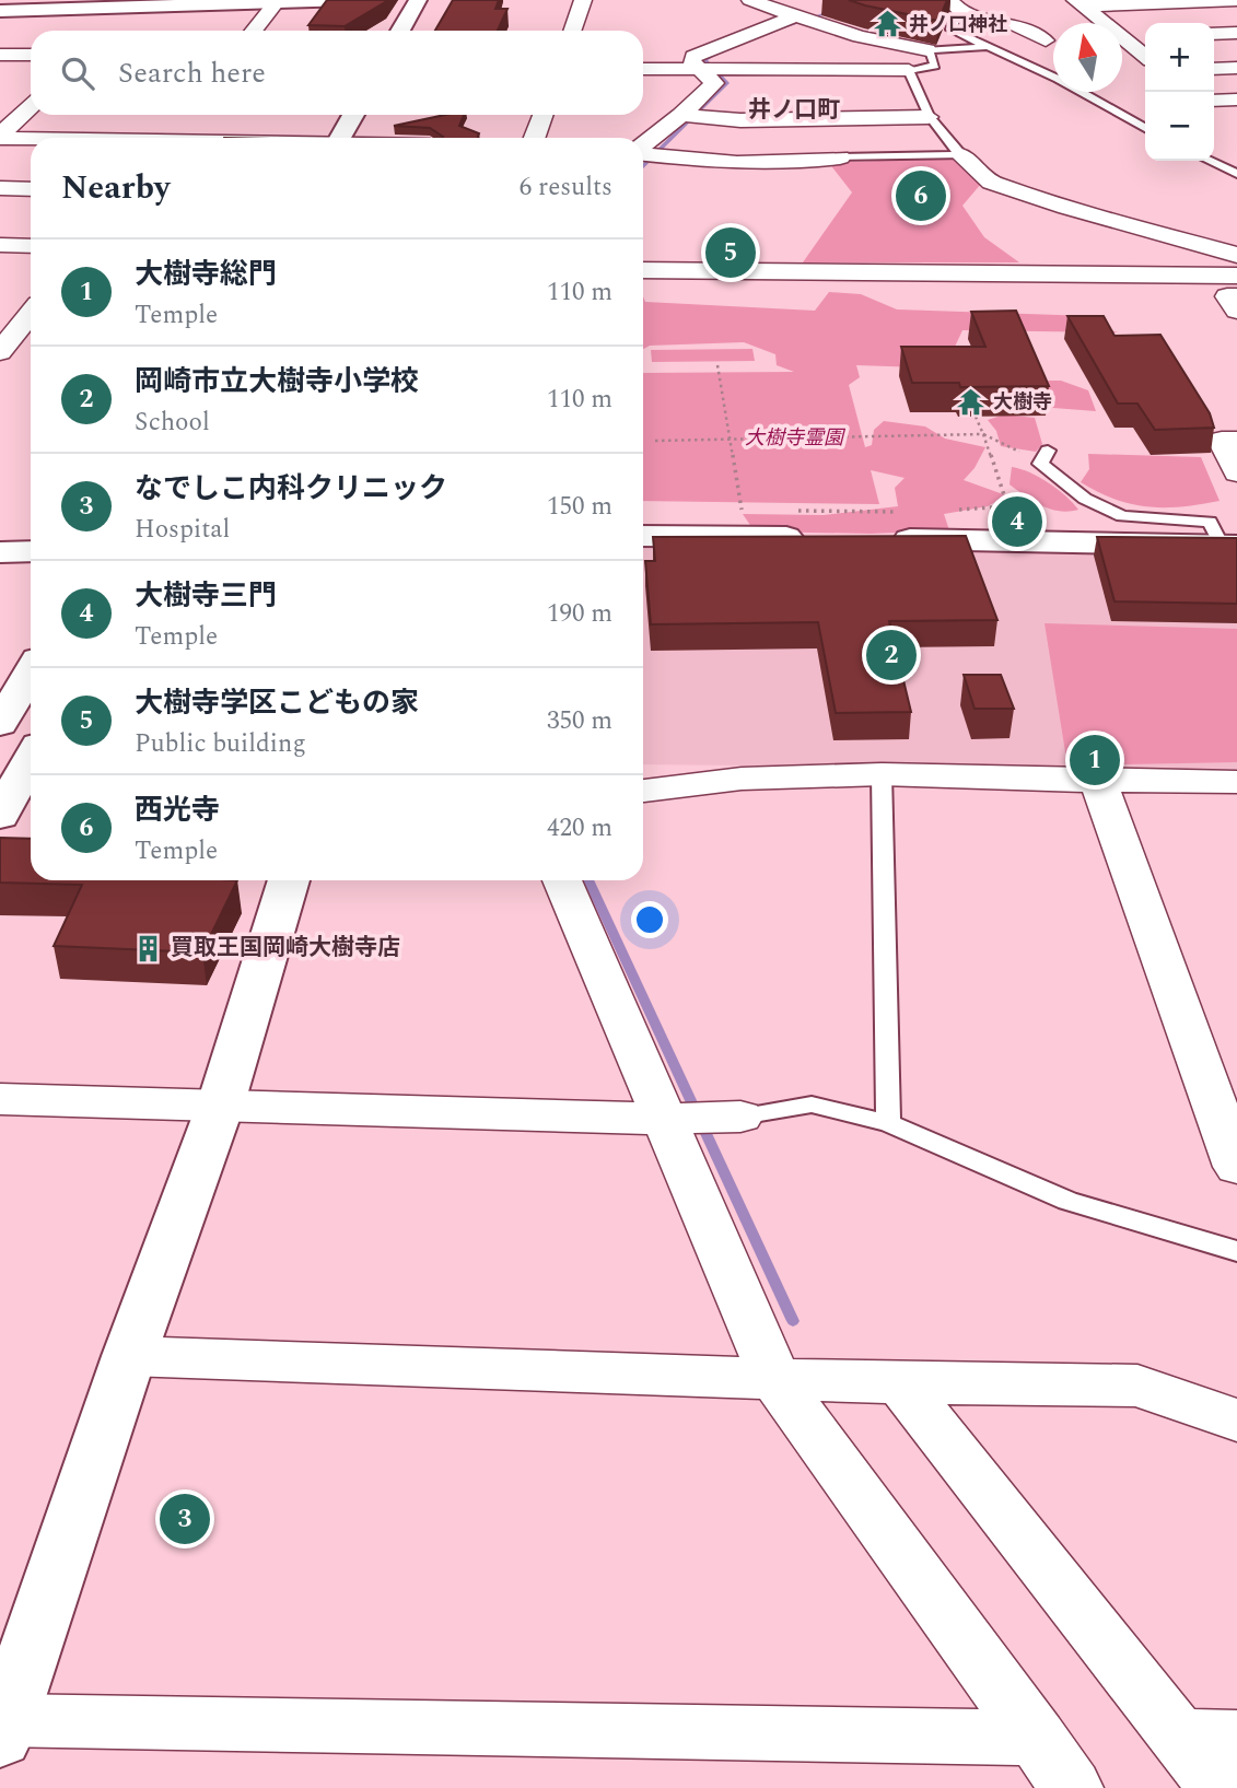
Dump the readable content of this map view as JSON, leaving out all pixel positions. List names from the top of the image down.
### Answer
{
  "districts": ["井ノ口町"],
  "parks": ["大樹寺霊園"],
  "places": {
    "temple": ["井ノ口神社", "大樹寺"],
    "building": ["買取王国岡崎大樹寺店"]
  },
  "north": "top",
  "page": {
    "map_buttons": ["+", "−"],
    "search": "Search here",
    "heading": ["Nearby", "6 results"],
    "pins": [
      "6",
      "5",
      "4",
      "2",
      "1",
      "3"
    ],
    "list": [
      {
        "mark": "1",
        "name": "大樹寺総門",
        "note": "Temple",
        "value": "110 m"
      },
      {
        "mark": "2",
        "name": "岡崎市立大樹寺小学校",
        "note": "School",
        "value": "110 m"
      },
      {
        "mark": "3",
        "name": "なでしこ内科クリニック",
        "note": "Hospital",
        "value": "150 m"
      },
      {
        "mark": "4",
        "name": "大樹寺三門",
        "note": "Temple",
        "value": "190 m"
      },
      {
        "mark": "5",
        "name": "大樹寺学区こどもの家",
        "note": "Public building",
        "value": "350 m"
      },
      {
        "mark": "6",
        "name": "西光寺",
        "note": "Temple",
        "value": "420 m"
      }
    ]
  }
}
